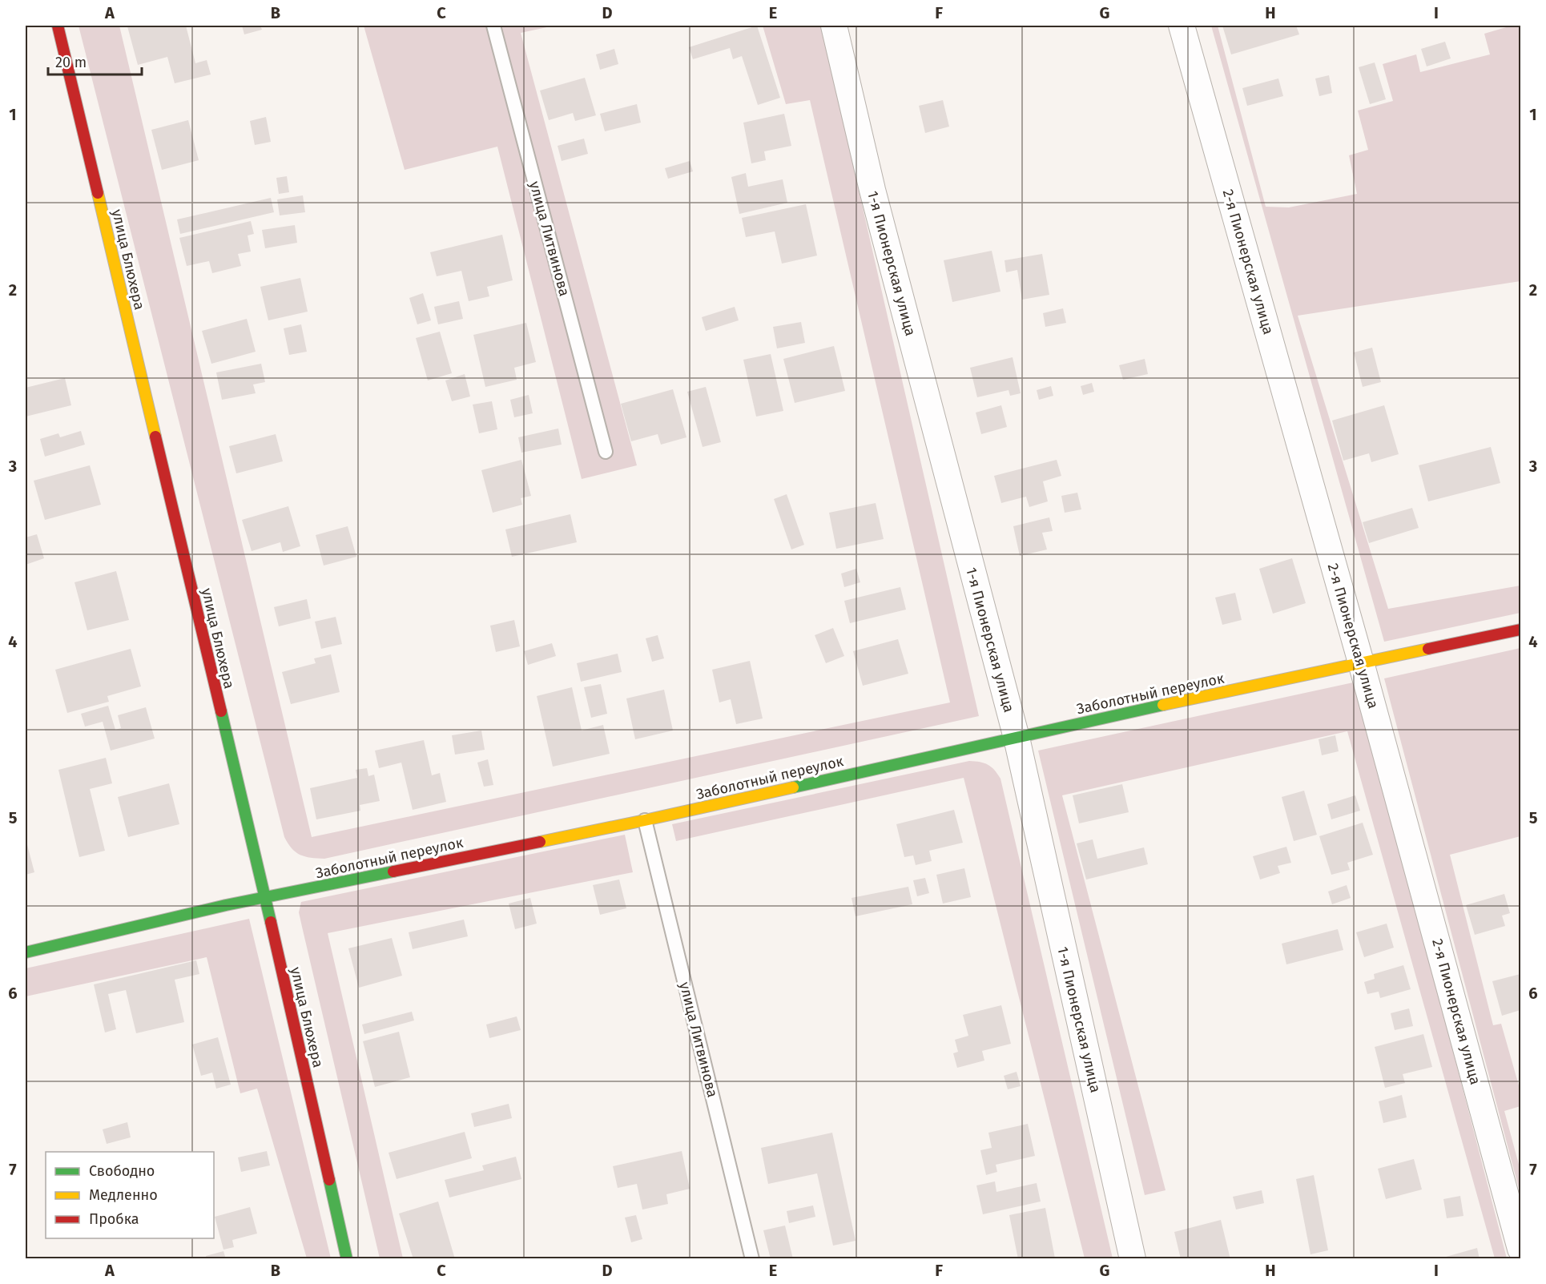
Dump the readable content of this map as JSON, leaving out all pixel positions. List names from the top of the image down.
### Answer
{
  "streets": {
    "street": [
      "улица Блюхера",
      "2-я Пионерская улица",
      "1-я Пионерская улица",
      "Заболотный переулок"
    ],
    "lane": ["улица Литвинова"]
  },
  "crossings": [
    ["улица Литвинова", "Заболотный переулок"],
    ["улица Блюхера", "Заболотный переулок"],
    ["2-я Пионерская улица", "Заболотный переулок"],
    ["1-я Пионерская улица", "Заболотный переулок"]
  ],
  "legend": ["Свободно", "Медленно", "Пробка"],
  "scale_bar": "20 m",
  "grid": {
    "columns": [
      "A",
      "B",
      "C",
      "D",
      "E",
      "F",
      "G",
      "H",
      "I"
    ],
    "rows": [
      "1",
      "2",
      "3",
      "4",
      "5",
      "6",
      "7"
    ]
  }
}
